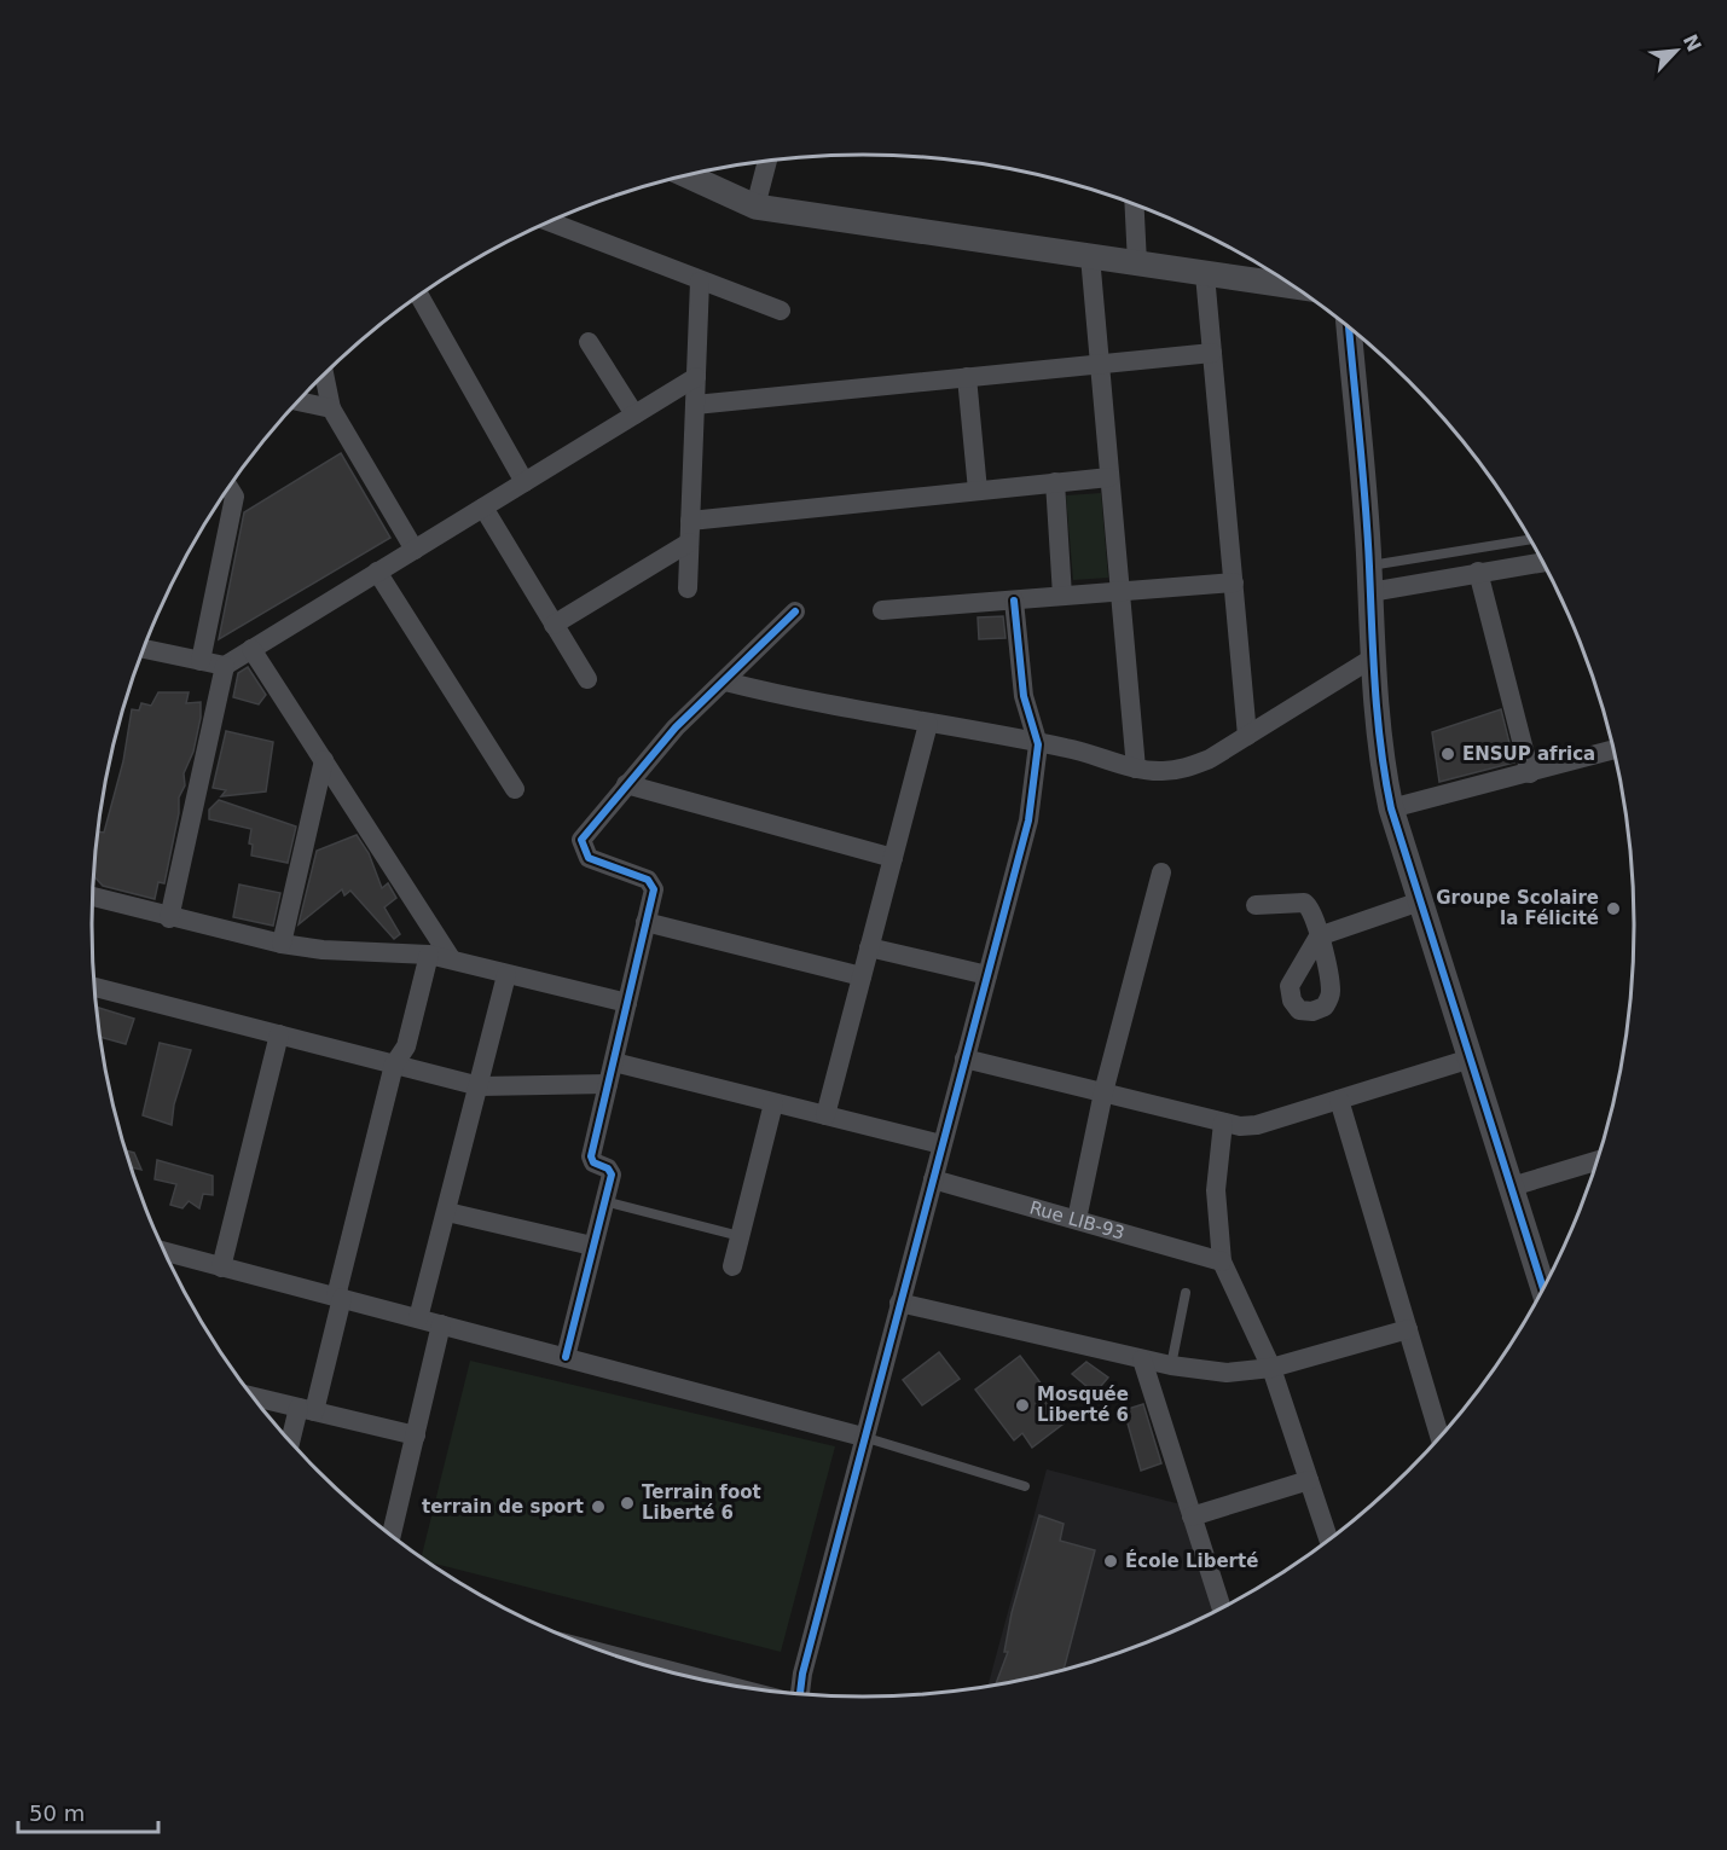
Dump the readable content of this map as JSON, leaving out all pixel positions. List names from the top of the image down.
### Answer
{
  "streets": {
    "street": ["Rue LIB-93"]
  },
  "places": [
    "ENSUP africa",
    "Groupe Scolaire la Félicité",
    "Mosquée Liberté 6",
    "Terrain foot Liberté 6",
    "terrain de sport",
    "École Liberté"
  ],
  "scale_bar": "50 m",
  "north": "top right"
}
